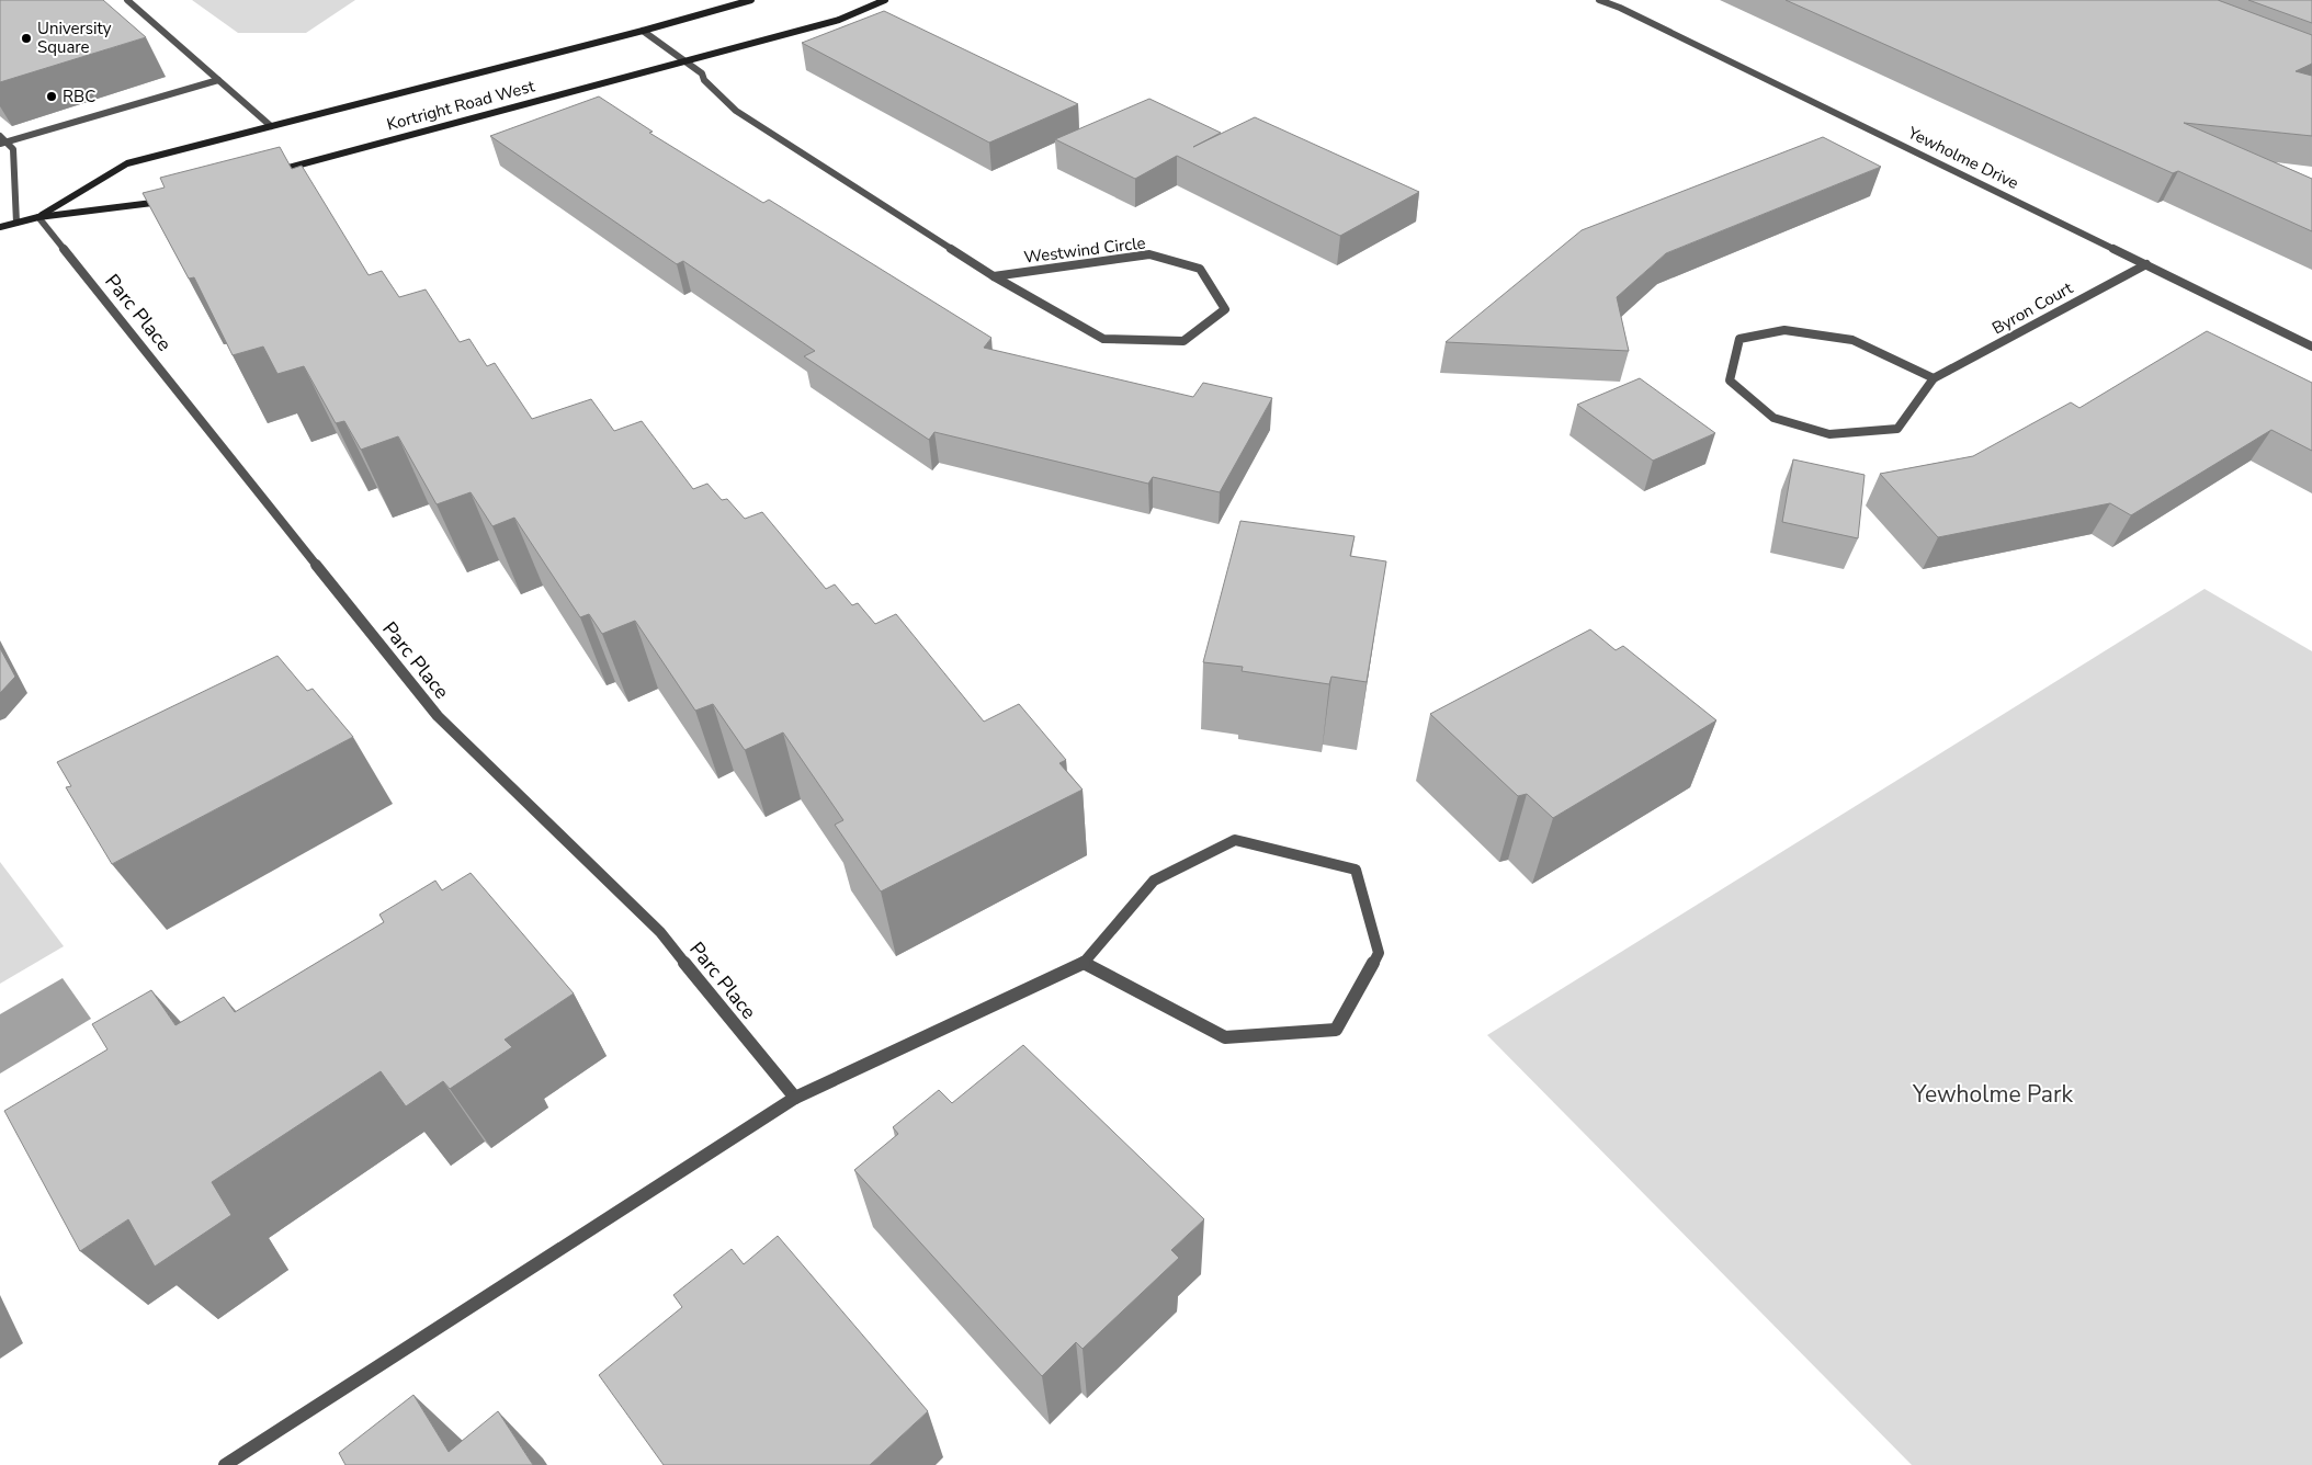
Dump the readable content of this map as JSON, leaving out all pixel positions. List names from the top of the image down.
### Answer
{
  "streets": {
    "street": [
      "Kortright Road West",
      "Yewholme Drive",
      "Westwind Circle",
      "Byron Court",
      "Parc Place"
    ]
  },
  "crossings": [
    ["Kortright Road West", "Westwind Circle"],
    ["Kortright Road West", "Parc Place"],
    ["Yewholme Drive", "Byron Court"]
  ],
  "parks": ["Yewholme Park"],
  "places": ["University Square", "RBC"]
}
